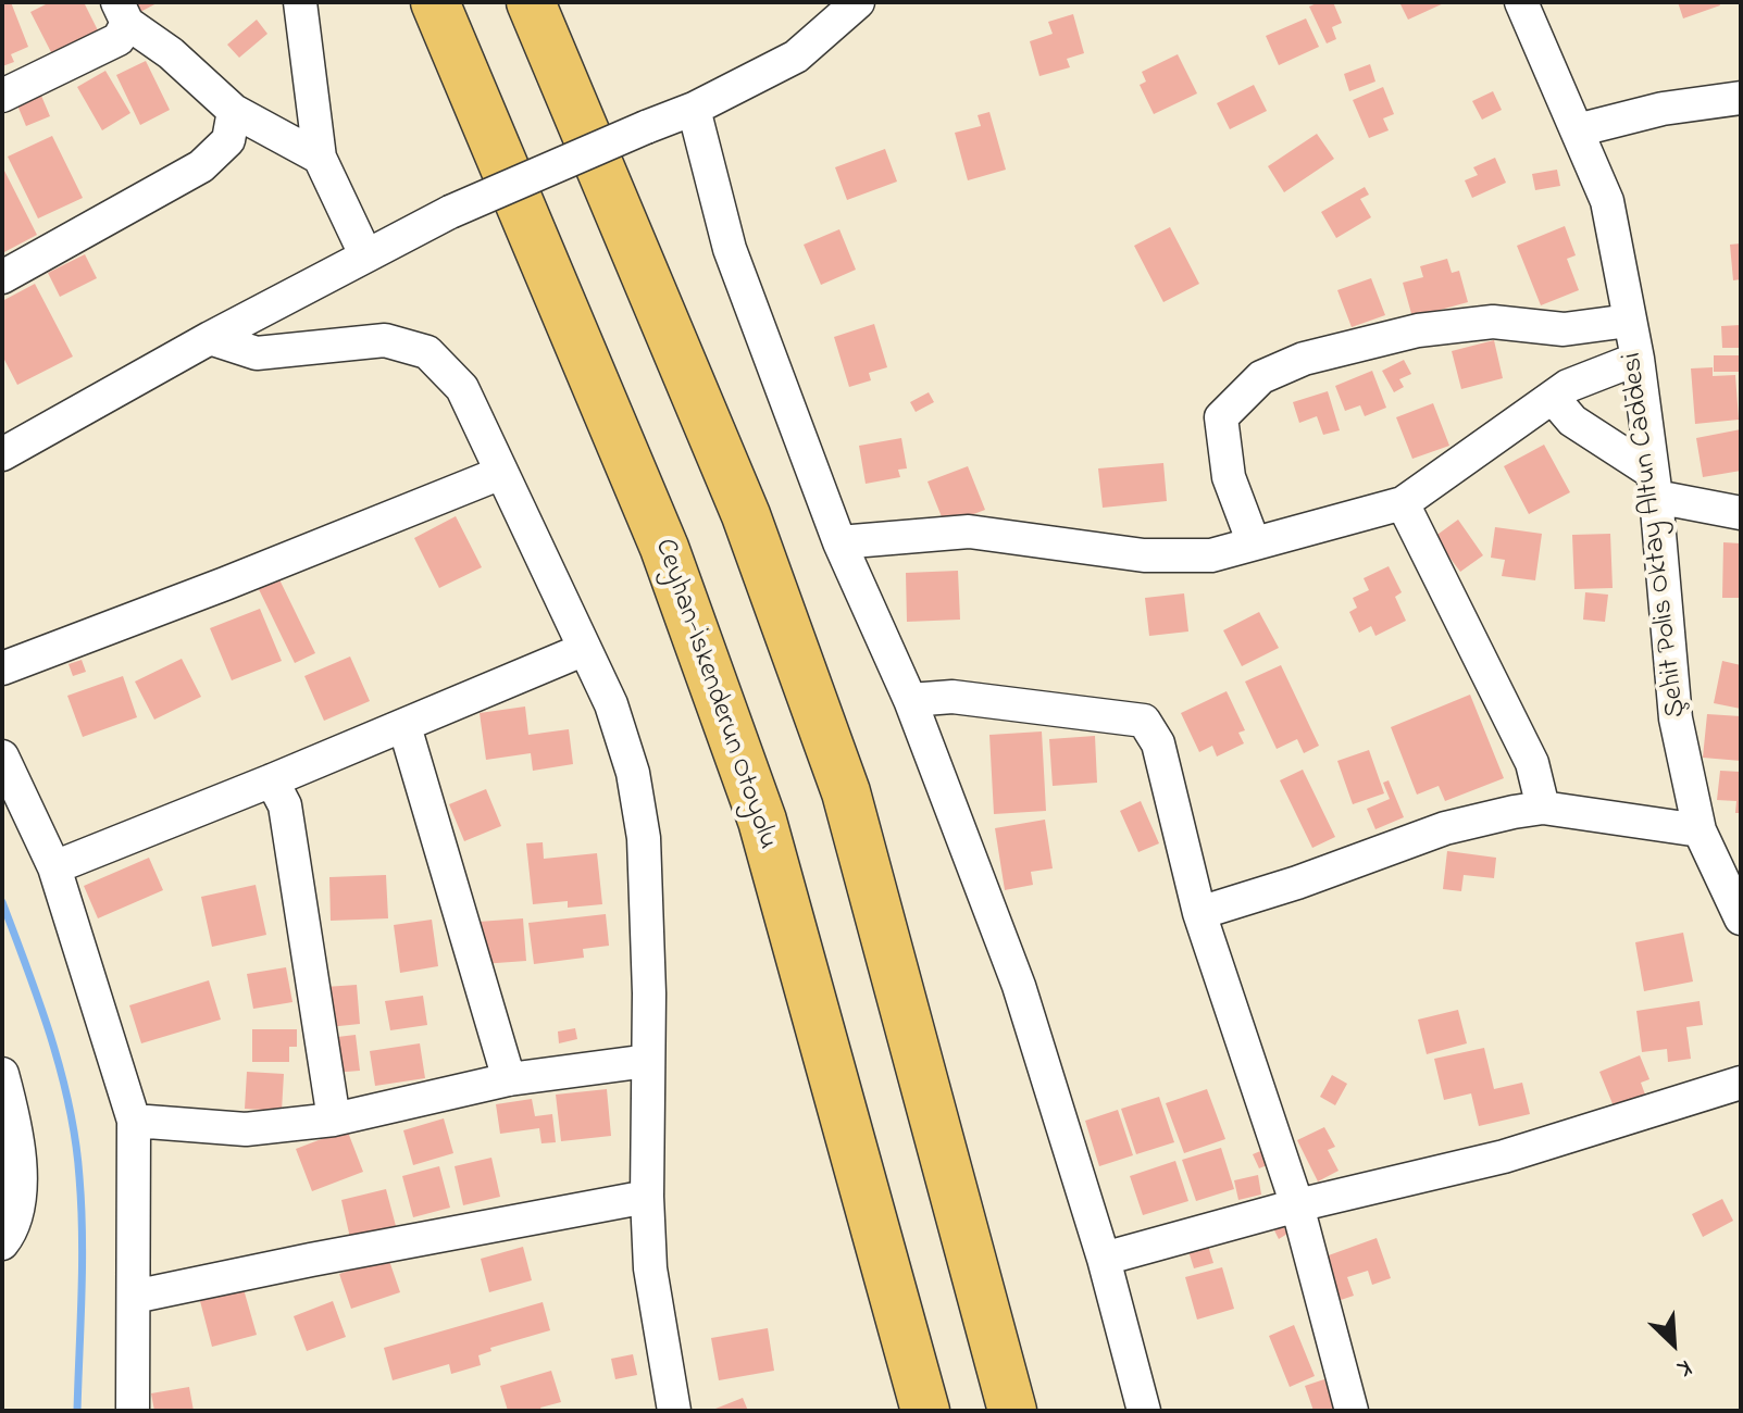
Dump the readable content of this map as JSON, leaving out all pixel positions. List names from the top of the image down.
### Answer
{
  "streets": {
    "highway": ["Ceyhan-İskenderun Otoyolu"],
    "street": ["Şehit Polis Oktay Altun Caddesi"]
  },
  "north": "bottom right"
}
